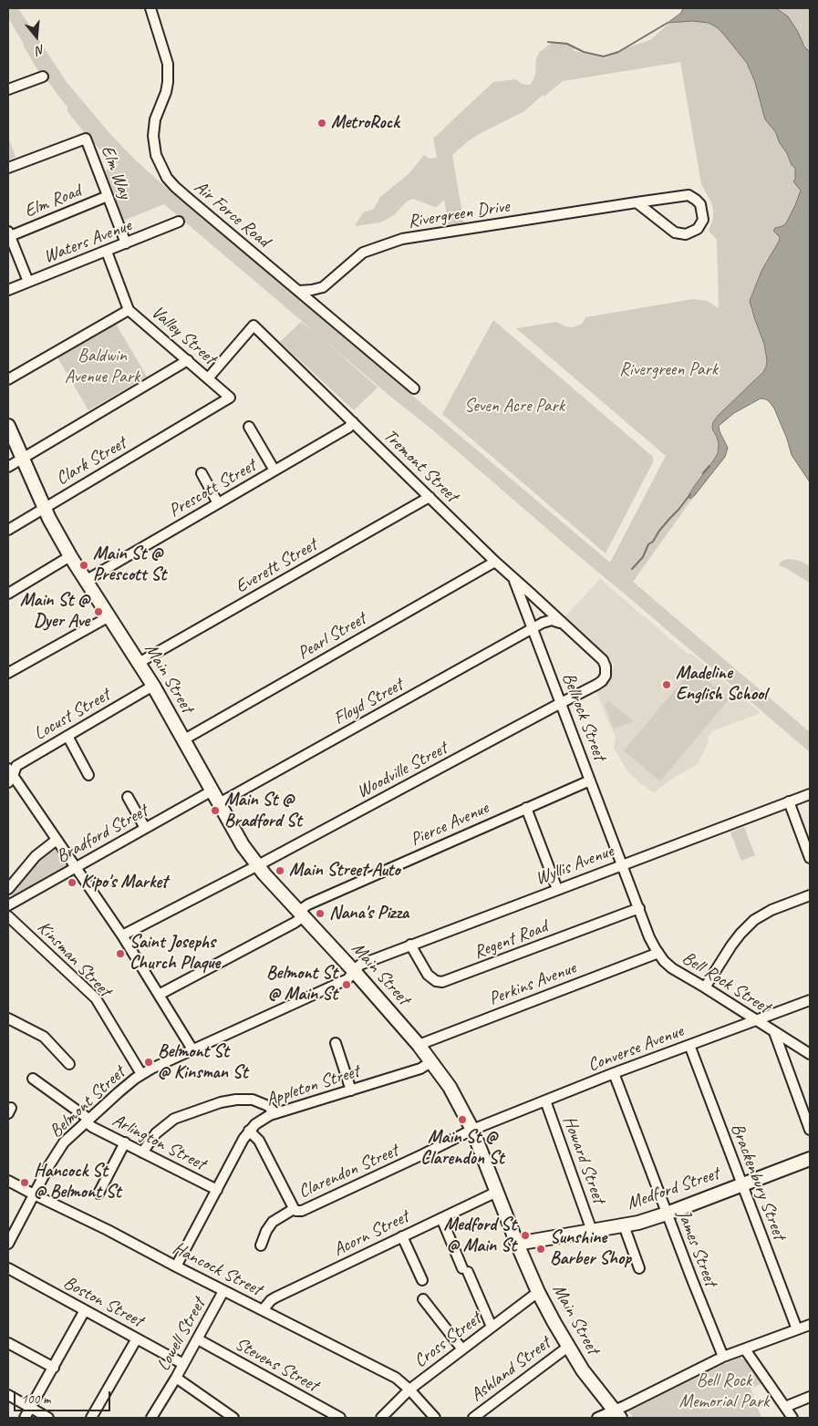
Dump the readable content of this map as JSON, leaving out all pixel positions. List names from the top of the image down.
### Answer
{
  "streets": {
    "main road": ["Main Street", "Medford Street"],
    "street": [
      "Elm Way",
      "Elm Road",
      "Air Force Road",
      "Rivergreen Drive",
      "Waters Avenue",
      "Valley Street",
      "Clark Street",
      "Tremont Street",
      "Prescott Street",
      "Everett Street",
      "Pearl Street",
      "Floyd Street",
      "Locust Street",
      "Bellrock Street",
      "Woodville Street",
      "Pierce Avenue",
      "Bradford Street",
      "Wyllis Avenue",
      "Regent Road",
      "Kinsman Street",
      "Bell Rock Street",
      "Perkins Avenue",
      "Converse Avenue",
      "Appleton Street",
      "Belmont Street",
      "Arlington Street",
      "Howard Street",
      "Clarendon Street",
      "Brackenbury Street",
      "Acorn Street",
      "James Street",
      "Hancock Street",
      "Boston Street",
      "Lowell Street",
      "Cross Street",
      "Stevens Street",
      "Ashland Street"
    ]
  },
  "crossings": [
    ["Elm Way", "Elm Road"],
    ["Elm Way", "Waters Avenue"],
    ["Air Force Road", "Rivergreen Drive"],
    ["Waters Avenue", "Valley Street"],
    ["Valley Street", "Clark Street"],
    ["Valley Street", "Tremont Street"],
    ["Clark Street", "Main Street"],
    ["Tremont Street", "Prescott Street"],
    ["Tremont Street", "Everett Street"],
    ["Tremont Street", "Pearl Street"],
    ["Tremont Street", "Floyd Street"],
    ["Tremont Street", "Bellrock Street"],
    ["Tremont Street", "Woodville Street"],
    ["Prescott Street", "Main Street"],
    ["Everett Street", "Main Street"],
    ["Pearl Street", "Main Street"],
    ["Main Street", "Floyd Street"],
    ["Main Street", "Locust Street"],
    ["Main Street", "Woodville Street"],
    ["Main Street", "Pierce Avenue"],
    ["Main Street", "Bradford Street"],
    ["Main Street", "Wyllis Avenue"],
    ["Main Street", "Perkins Avenue"],
    ["Main Street", "Converse Avenue"],
    ["Main Street", "Appleton Street"],
    ["Main Street", "Belmont Street"],
    ["Main Street", "Clarendon Street"],
    ["Main Street", "Medford Street"],
    ["Main Street", "Acorn Street"],
    ["Main Street", "Cross Street"],
    ["Main Street", "Ashland Street"],
    ["Floyd Street", "Bellrock Street"],
    ["Bellrock Street", "Woodville Street"],
    ["Bellrock Street", "Pierce Avenue"],
    ["Bellrock Street", "Wyllis Avenue"],
    ["Bellrock Street", "Bell Rock Street"],
    ["Wyllis Avenue", "Regent Road"],
    ["Wyllis Avenue", "Bell Rock Street"],
    ["Wyllis Avenue", "Belmont Street"],
    ["Regent Road", "Bell Rock Street"],
    ["Kinsman Street", "Belmont Street"],
    ["Bell Rock Street", "Perkins Avenue"],
    ["Bell Rock Street", "Converse Avenue"],
    ["Converse Avenue", "Howard Street"],
    ["Converse Avenue", "Clarendon Street"],
    ["Converse Avenue", "Brackenbury Street"],
    ["Converse Avenue", "James Street"],
    ["Appleton Street", "Arlington Street"],
    ["Appleton Street", "Clarendon Street"],
    ["Appleton Street", "Hancock Street"],
    ["Belmont Street", "Arlington Street"],
    ["Belmont Street", "Hancock Street"],
    ["Howard Street", "Medford Street"],
    ["Brackenbury Street", "Medford Street"],
    ["Medford Street", "James Street"],
    ["Acorn Street", "Hancock Street"],
    ["Hancock Street", "Lowell Street"],
    ["Hancock Street", "Cross Street"],
    ["Boston Street", "Lowell Street"],
    ["Lowell Street", "Stevens Street"]
  ],
  "parks": [
    "Baldwin Avenue Park",
    "Rivergreen Park",
    "Seven Acre Park",
    "Bell Rock Memorial Park"
  ],
  "places": [
    "MetroRock",
    "Main St @ Prescott St",
    "Main St @ Dyer Ave",
    "Madeline English School",
    "Main St @ Bradford St",
    "Main Street Auto",
    "Kipo's Market",
    "Nana's Pizza",
    "Saint Josephs Church Plaque",
    "Belmont St @ Main St",
    "Belmont St @ Kinsman St",
    "Main St @ Clarendon St",
    "Hancock St @ Belmont St",
    "Medford St @ Main St",
    "Sunshine Barber Shop"
  ],
  "scale_bar": "100 m",
  "north": "bottom"
}
